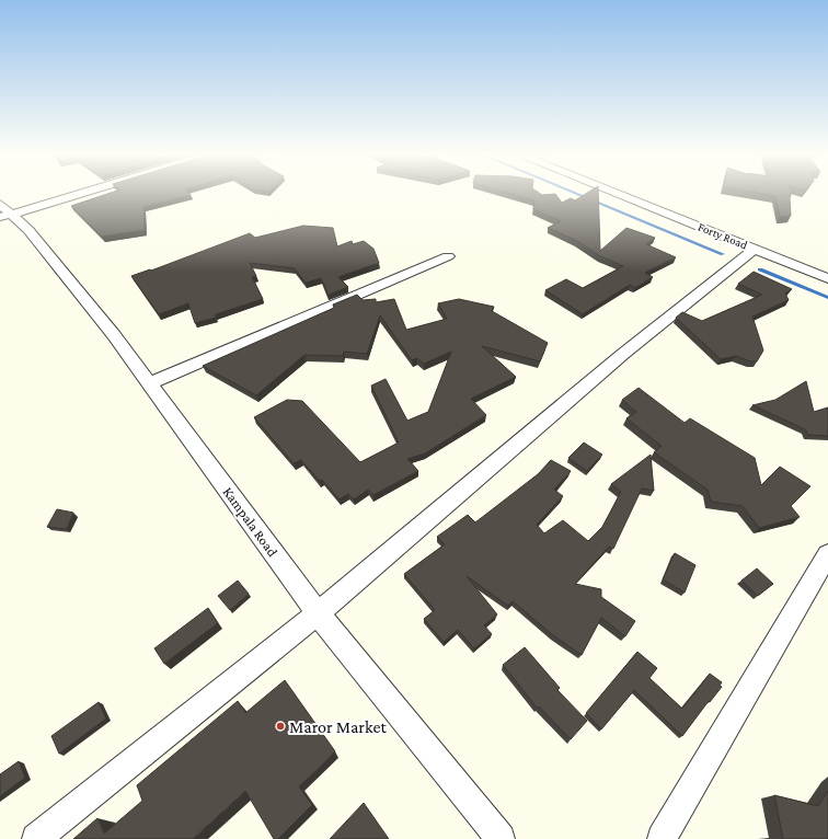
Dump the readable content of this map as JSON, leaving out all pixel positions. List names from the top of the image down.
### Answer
{
  "streets": {
    "street": ["Forty Road", "Kampala Road"]
  },
  "places": ["Maror Market"]
}
